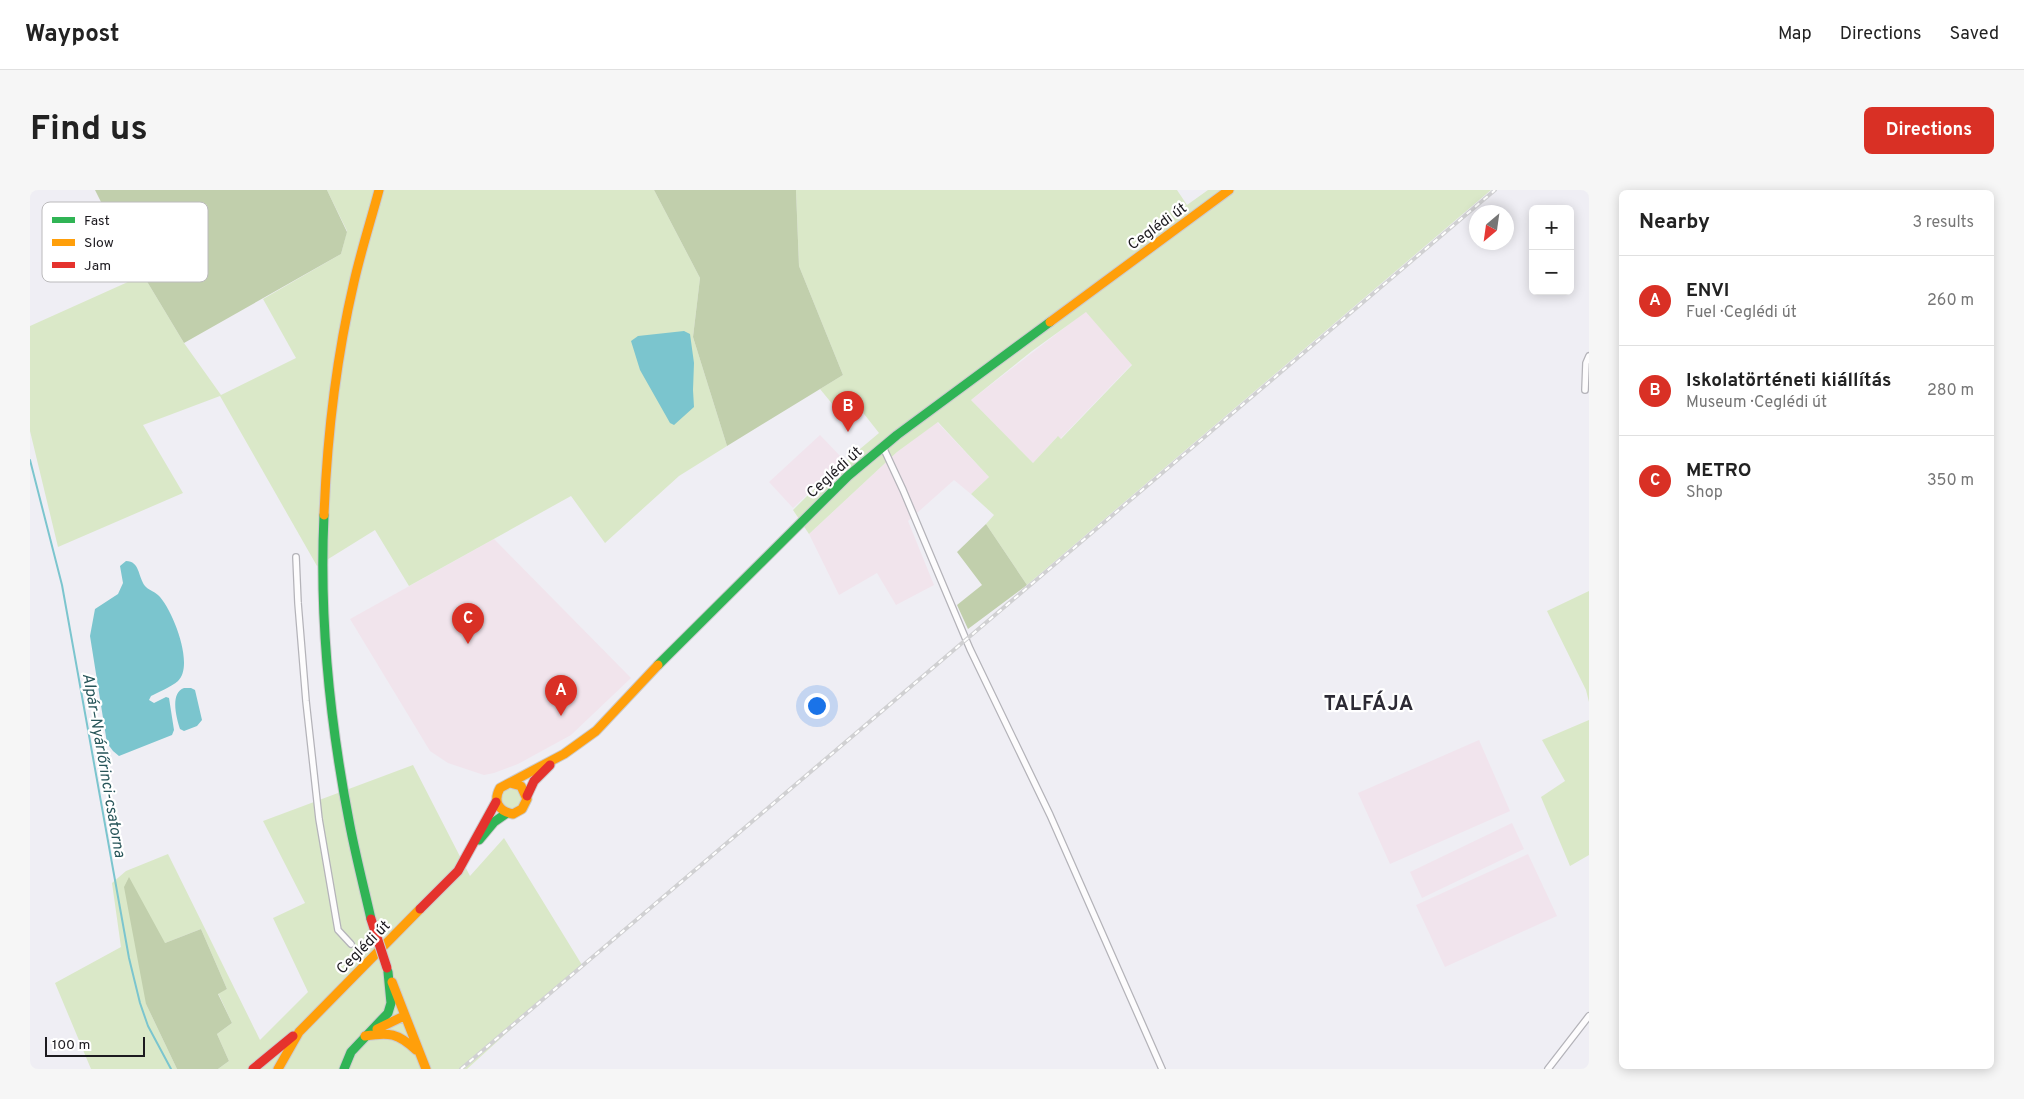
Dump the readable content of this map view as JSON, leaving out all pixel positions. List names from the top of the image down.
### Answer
{
  "streets": {
    "main road": ["Ceglédi út"]
  },
  "districts": ["TALFÁJA"],
  "water": ["Alpár–Nyárlőrinci-csatorna"],
  "legend": ["Fast", "Slow", "Jam"],
  "scale_bar": "100 m",
  "north": "bottom left",
  "page": {
    "header": "Waypost",
    "nav": ["Map", "Directions", "Saved"],
    "buttons": "Directions",
    "title": "Find us",
    "heading": ["Nearby", "3 results"],
    "map_buttons": ["+", "−"],
    "list": [
      {
        "mark": "A",
        "name": "ENVI",
        "note": "Fuel · Ceglédi út",
        "value": "260 m"
      },
      {
        "mark": "B",
        "name": "Iskolatörténeti kiállítás",
        "note": "Museum · Ceglédi út",
        "value": "280 m"
      },
      {
        "mark": "C",
        "name": "METRO",
        "note": "Shop",
        "value": "350 m"
      }
    ],
    "pins": ["B", "C", "A"],
    "scale": "100 m"
  }
}
